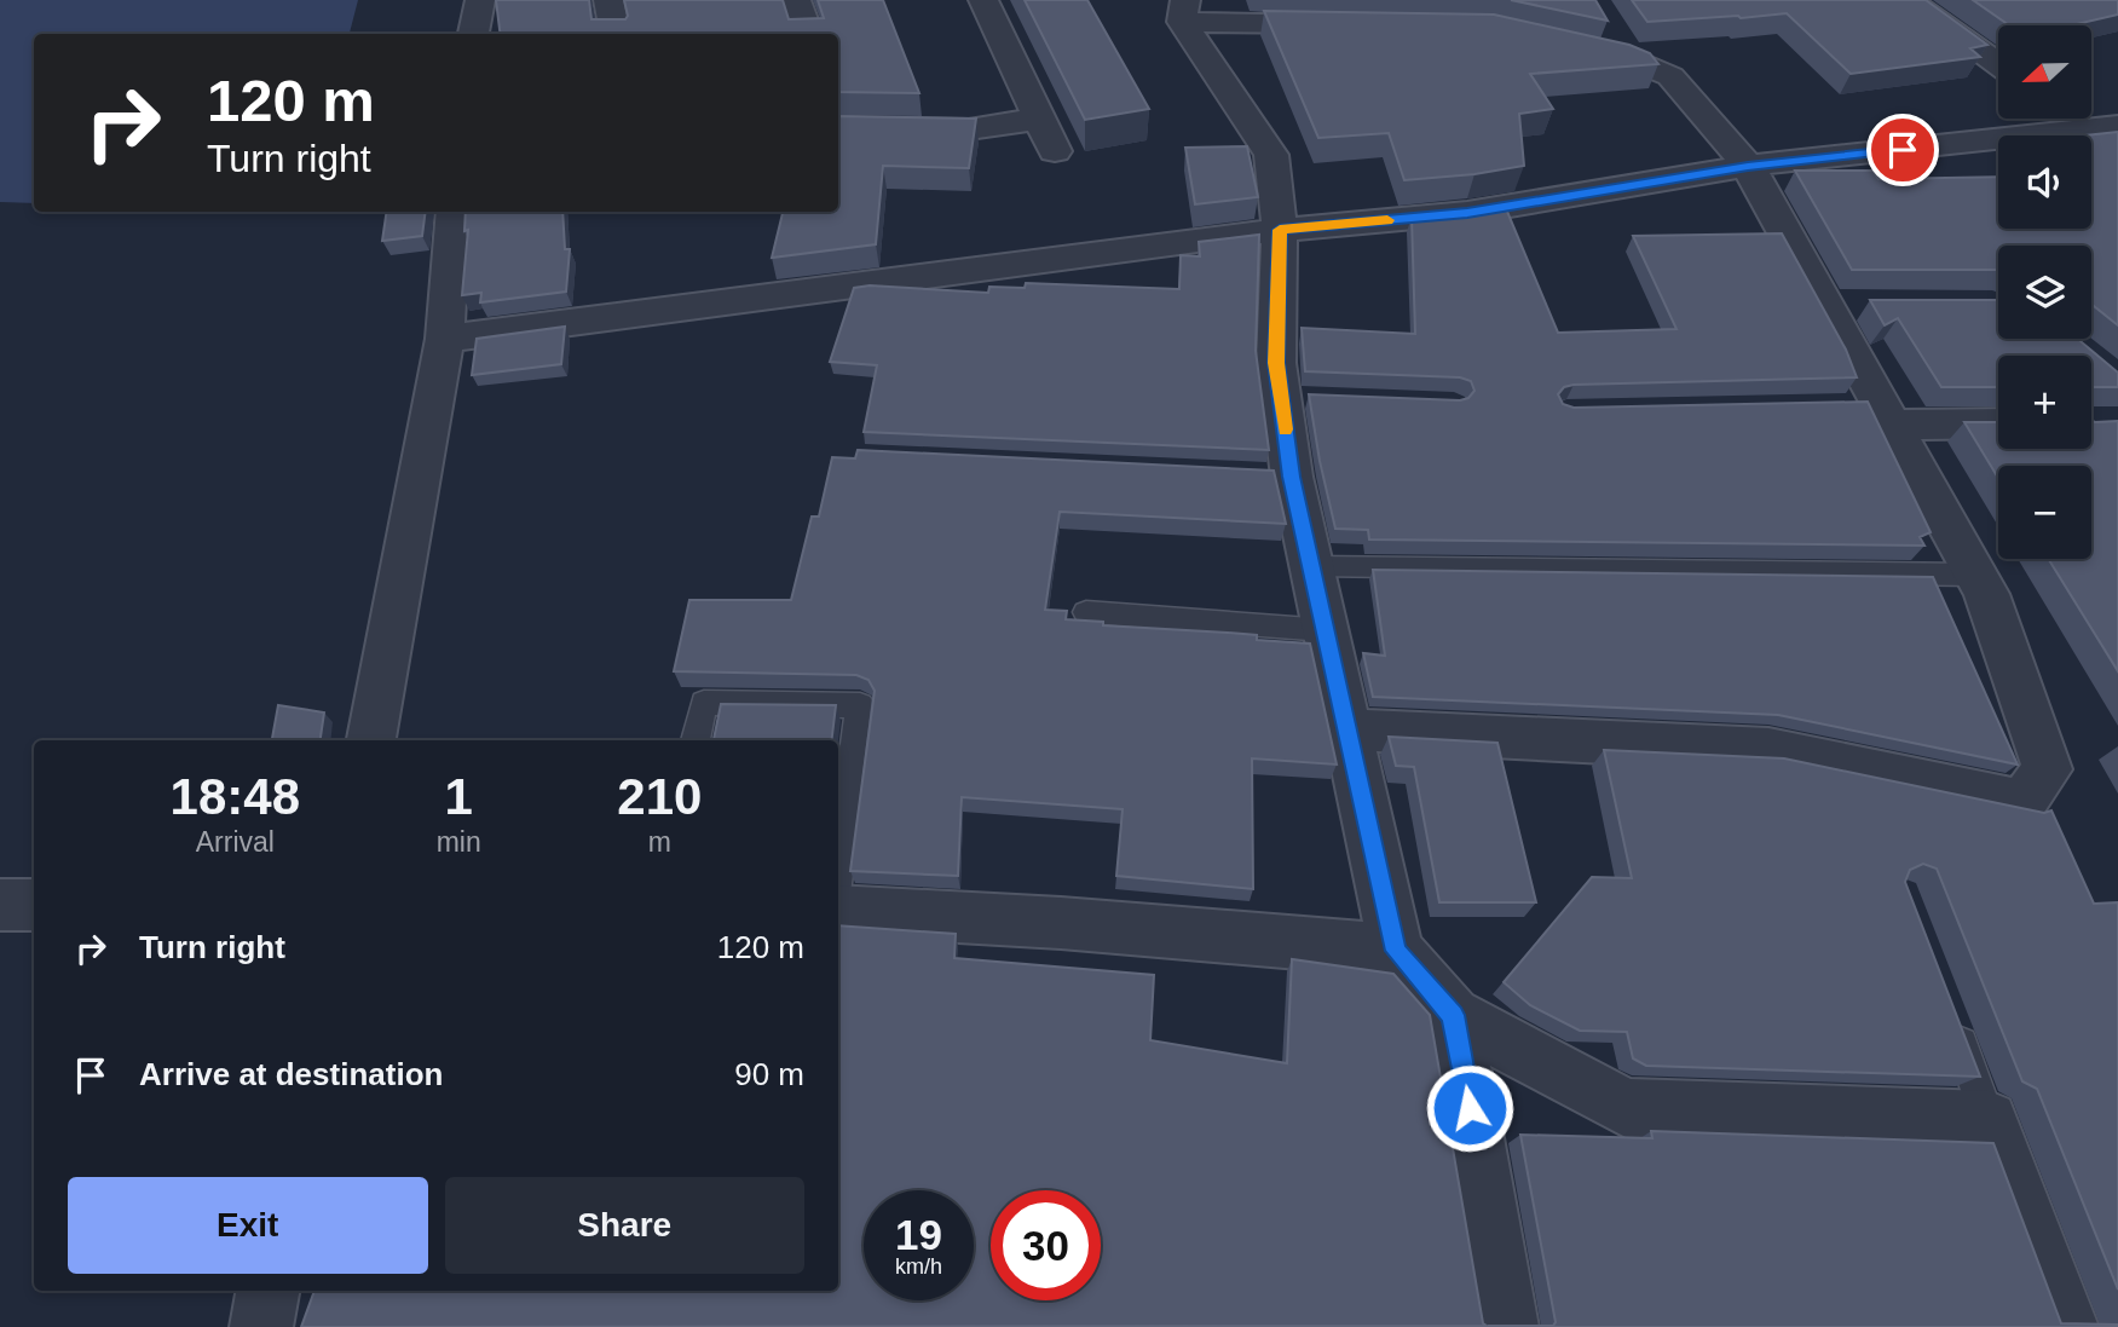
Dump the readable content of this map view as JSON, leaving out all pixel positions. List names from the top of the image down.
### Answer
{
  "north": "left",
  "page": {
    "map_buttons": ["+", "−"],
    "turn": ["120 m", "Turn right"],
    "eta": [
      "18:48",
      "Arrival",
      "1",
      "min",
      "210",
      "m"
    ],
    "list": [
      {
        "name": "Turn right",
        "value": "120 m"
      },
      {
        "name": "Arrive at destination",
        "value": "90 m"
      }
    ],
    "buttons": ["Exit", "Share"],
    "speed": "19 km/h",
    "limit": "30"
  }
}
